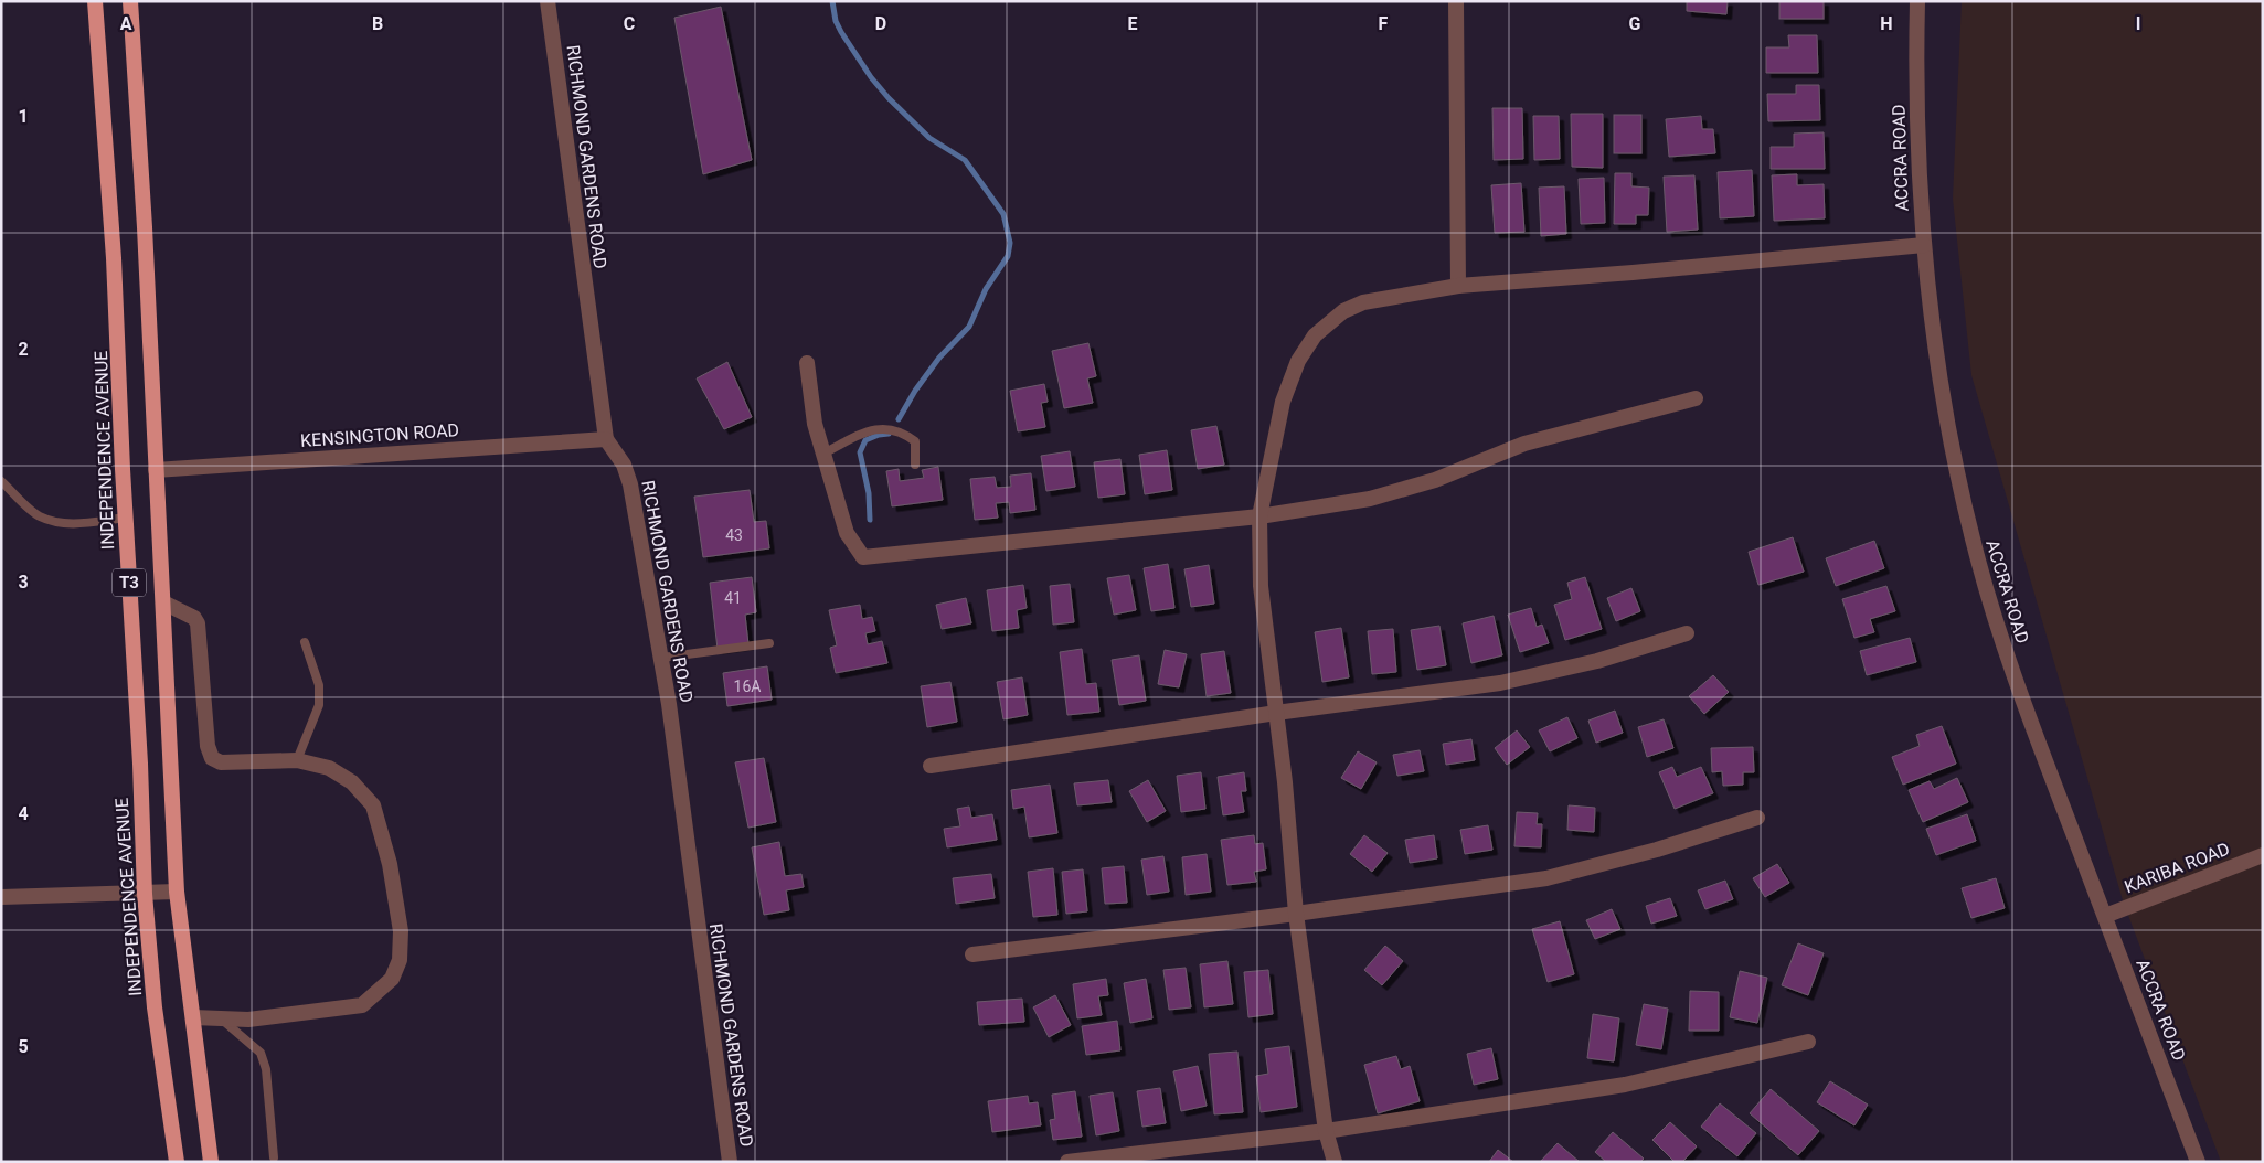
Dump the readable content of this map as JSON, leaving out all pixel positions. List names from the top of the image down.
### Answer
{
  "streets": {
    "highway": ["INDEPENDENCE AVENUE", "T3"],
    "street": [
      "RICHMOND GARDENS ROAD",
      "ACCRA ROAD",
      "KENSINGTON ROAD",
      "KARIBA ROAD"
    ]
  },
  "crossings": [
    ["RICHMOND GARDENS ROAD", "KENSINGTON ROAD"],
    ["ACCRA ROAD", "KARIBA ROAD"],
    ["KENSINGTON ROAD", "T3"]
  ],
  "house_numbers": ["43", "41", "16A"],
  "grid": {
    "columns": [
      "A",
      "B",
      "C",
      "D",
      "E",
      "F",
      "G",
      "H",
      "I"
    ],
    "rows": [
      "1",
      "2",
      "3",
      "4",
      "5"
    ]
  }
}
